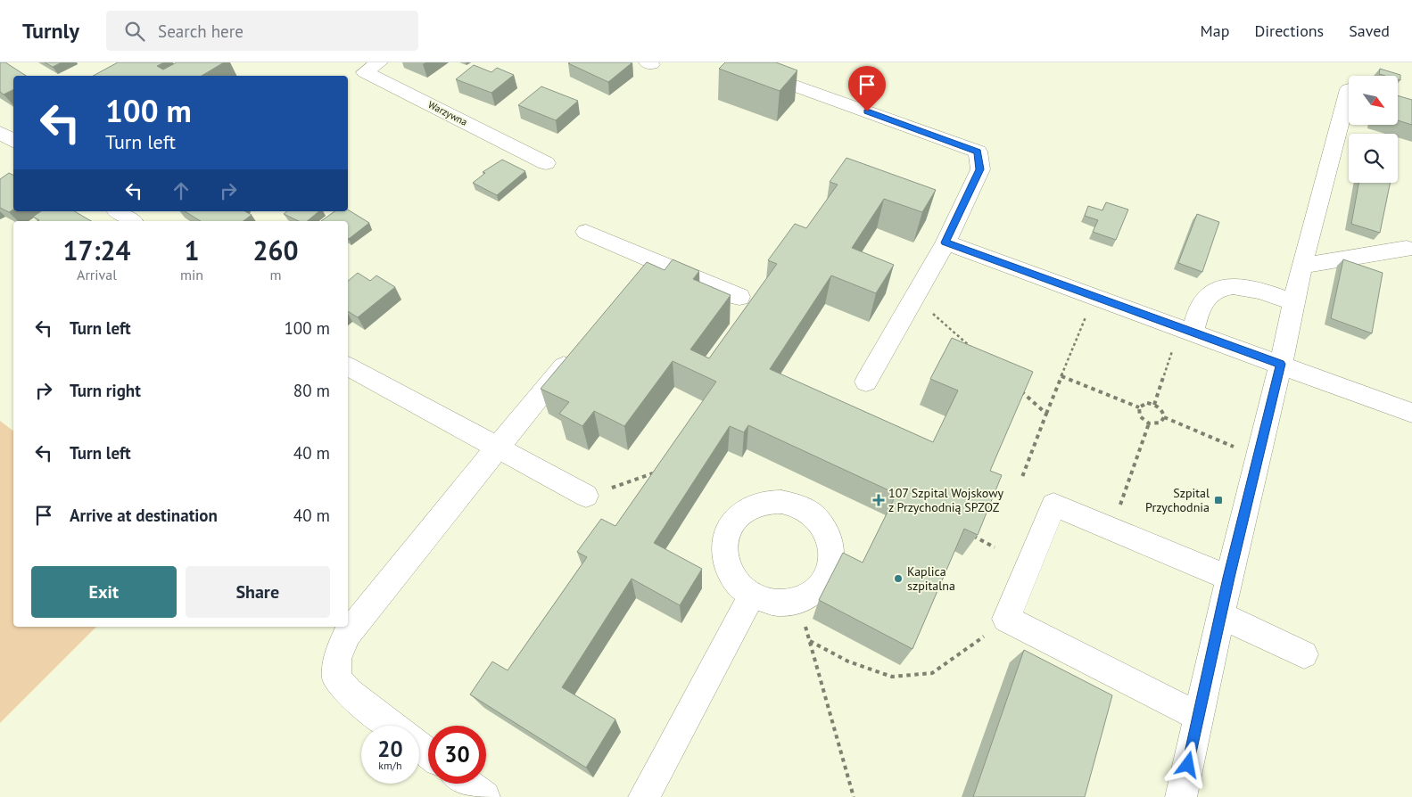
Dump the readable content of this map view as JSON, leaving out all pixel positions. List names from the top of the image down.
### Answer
{
  "streets": {
    "street": ["Warzywna"]
  },
  "places": {
    "health": ["107 Szpital Wojskowy z Przychodnią SPZOZ"],
    "transit": ["Szpital Przychodnia"],
    "other": ["Kaplica szpitalna"]
  },
  "north": "bottom right",
  "page": {
    "header": "Turnly",
    "search": "Search here",
    "nav": ["Map", "Directions", "Saved"],
    "turn": ["100 m", "Turn left"],
    "eta": [
      "17:24",
      "Arrival",
      "1",
      "min",
      "260",
      "m"
    ],
    "list": [
      {
        "name": "Turn left",
        "value": "100 m"
      },
      {
        "name": "Turn right",
        "value": "80 m"
      },
      {
        "name": "Turn left",
        "value": "40 m"
      },
      {
        "name": "Arrive at destination",
        "value": "40 m"
      }
    ],
    "buttons": ["Exit", "Share"],
    "speed": "20 km/h",
    "limit": "30"
  }
}
